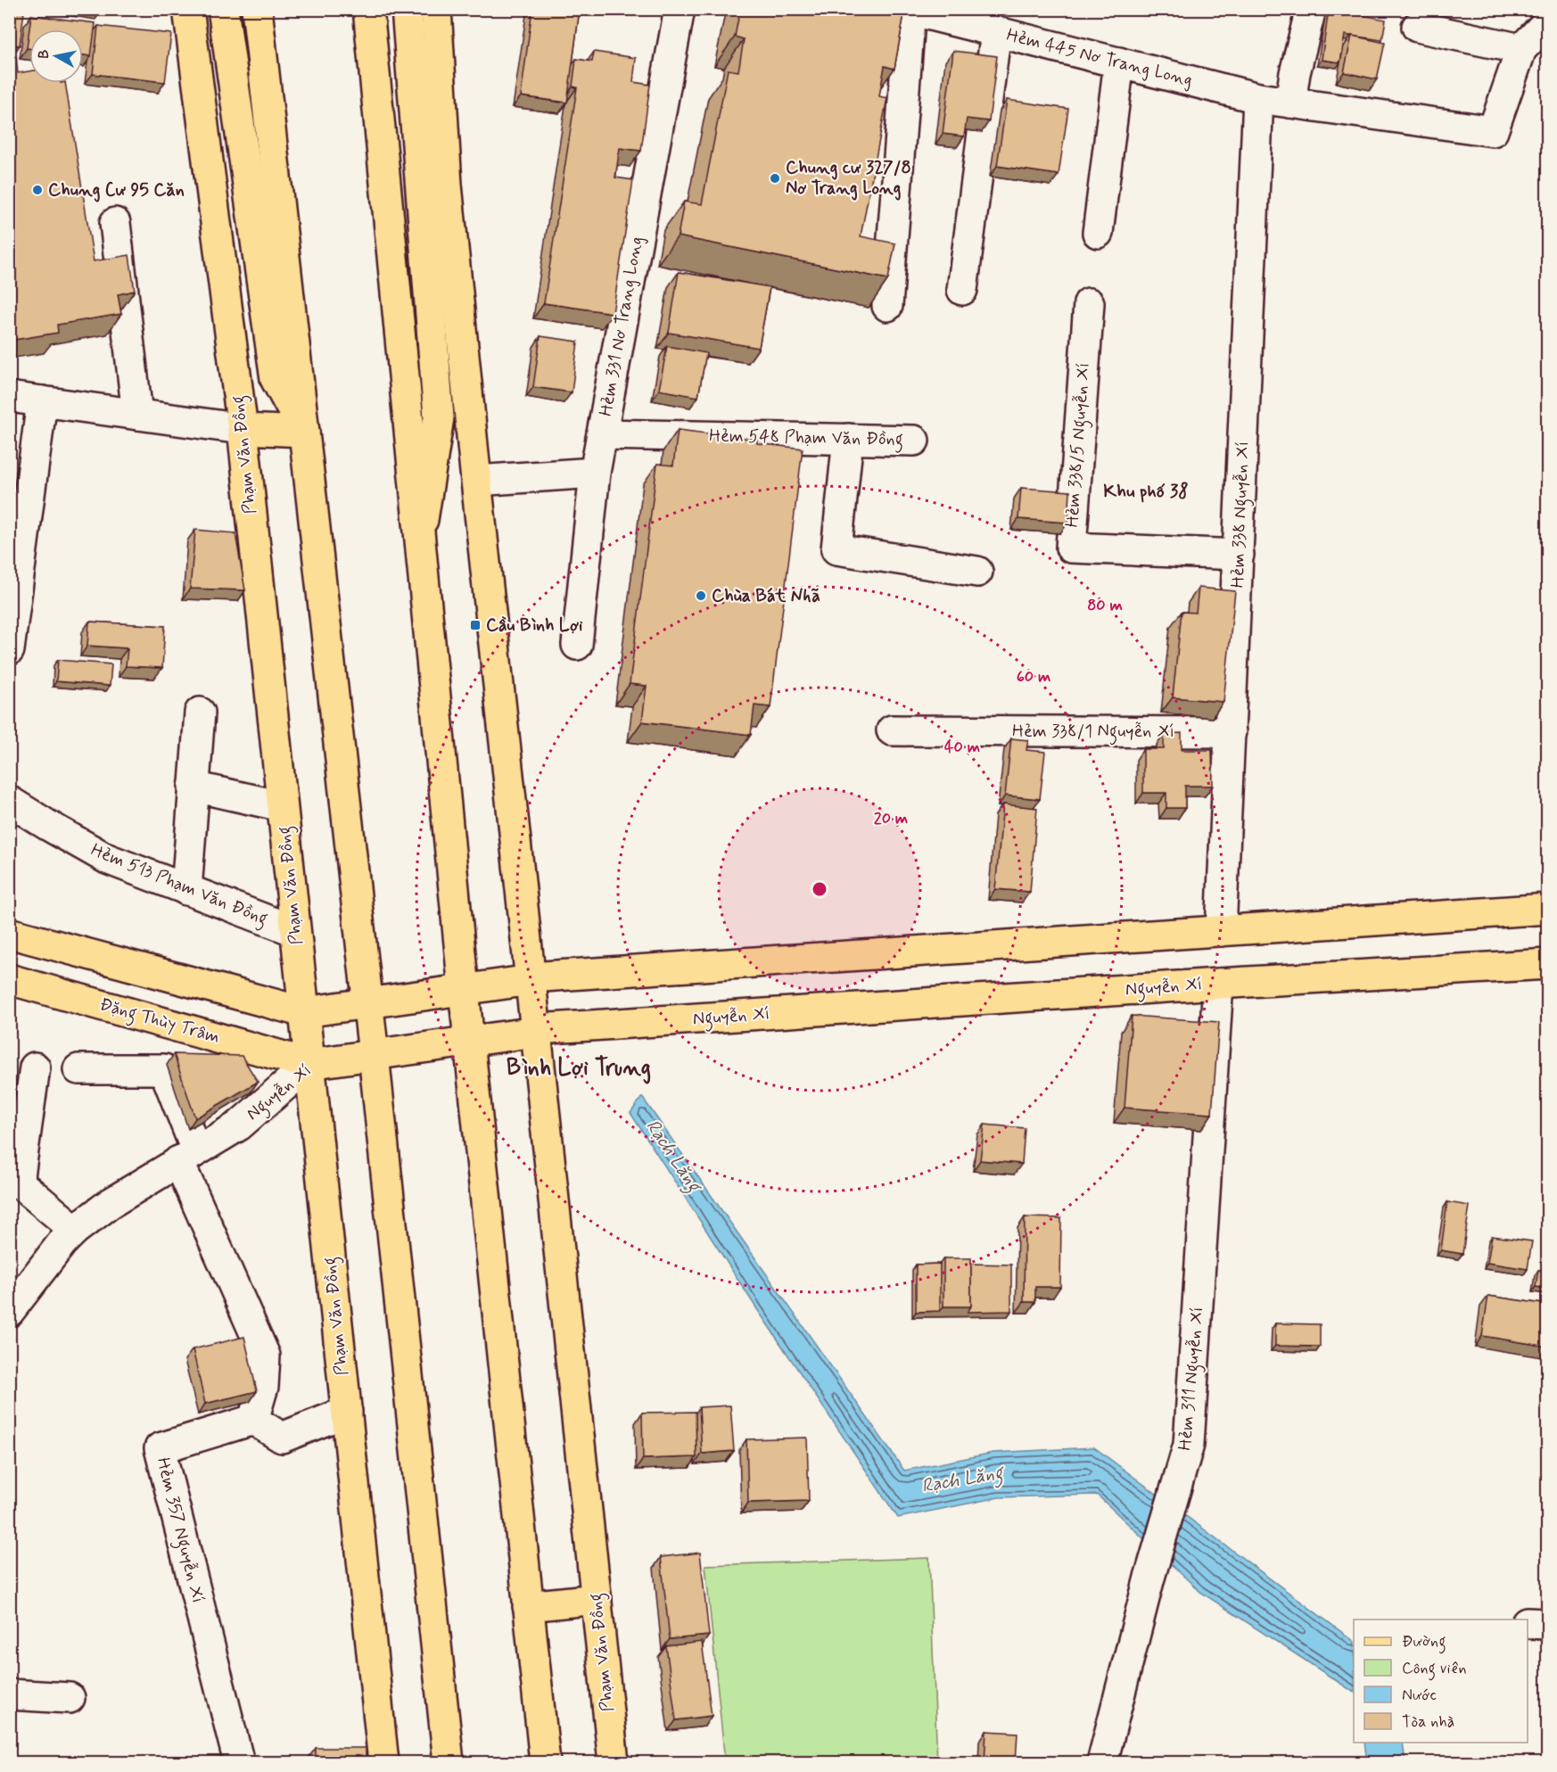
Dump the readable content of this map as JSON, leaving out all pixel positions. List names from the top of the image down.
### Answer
{
  "streets": {
    "main road": ["Phạm Văn Đồng", "Nguyễn Xí", "Đặng Thùy Trâm"],
    "street": [
      "Hẻm 445 Nơ Trang Long",
      "Hẻm 331 Nơ Trang Long",
      "Hẻm 548 Phạm Văn Đồng",
      "Hẻm 338/5 Nguyễn Xí",
      "Hẻm 338 Nguyễn Xí",
      "Hẻm 338/1 Nguyễn Xí",
      "Hẻm 513 Phạm Văn Đồng",
      "Hẻm 311 Nguyễn Xí",
      "Hẻm 357 Nguyễn Xí"
    ]
  },
  "crossings": [
    ["Hẻm 445 Nơ Trang Long", "Hẻm 338 Nguyễn Xí"],
    ["Hẻm 331 Nơ Trang Long", "Hẻm 548 Phạm Văn Đồng"],
    ["Hẻm 338/5 Nguyễn Xí", "Hẻm 338 Nguyễn Xí"],
    ["Phạm Văn Đồng", "Hẻm 513 Phạm Văn Đồng"],
    ["Phạm Văn Đồng", "Nguyễn Xí"],
    ["Phạm Văn Đồng", "Đặng Thùy Trâm"],
    ["Hẻm 338 Nguyễn Xí", "Hẻm 338/1 Nguyễn Xí"],
    ["Nguyễn Xí", "Đặng Thùy Trâm"],
    ["Nguyễn Xí", "Hẻm 311 Nguyễn Xí"]
  ],
  "districts": ["Khu phố 38", "Bình Lợi Trung"],
  "water": ["Rạch Lăng"],
  "places": {
    "other": ["Chung cư 327/8 Nơ Trang Long", "Chung Cư 95 Căn", "Chùa Bát Nhã"],
    "transit": ["Cầu Bình Lợi"]
  },
  "legend": [
    "Đường",
    "Công viên",
    "Nước",
    "Tòa nhà"
  ],
  "north": "left",
  "rings": [
    "80 m",
    "60 m",
    "40 m",
    "20 m"
  ]
}
